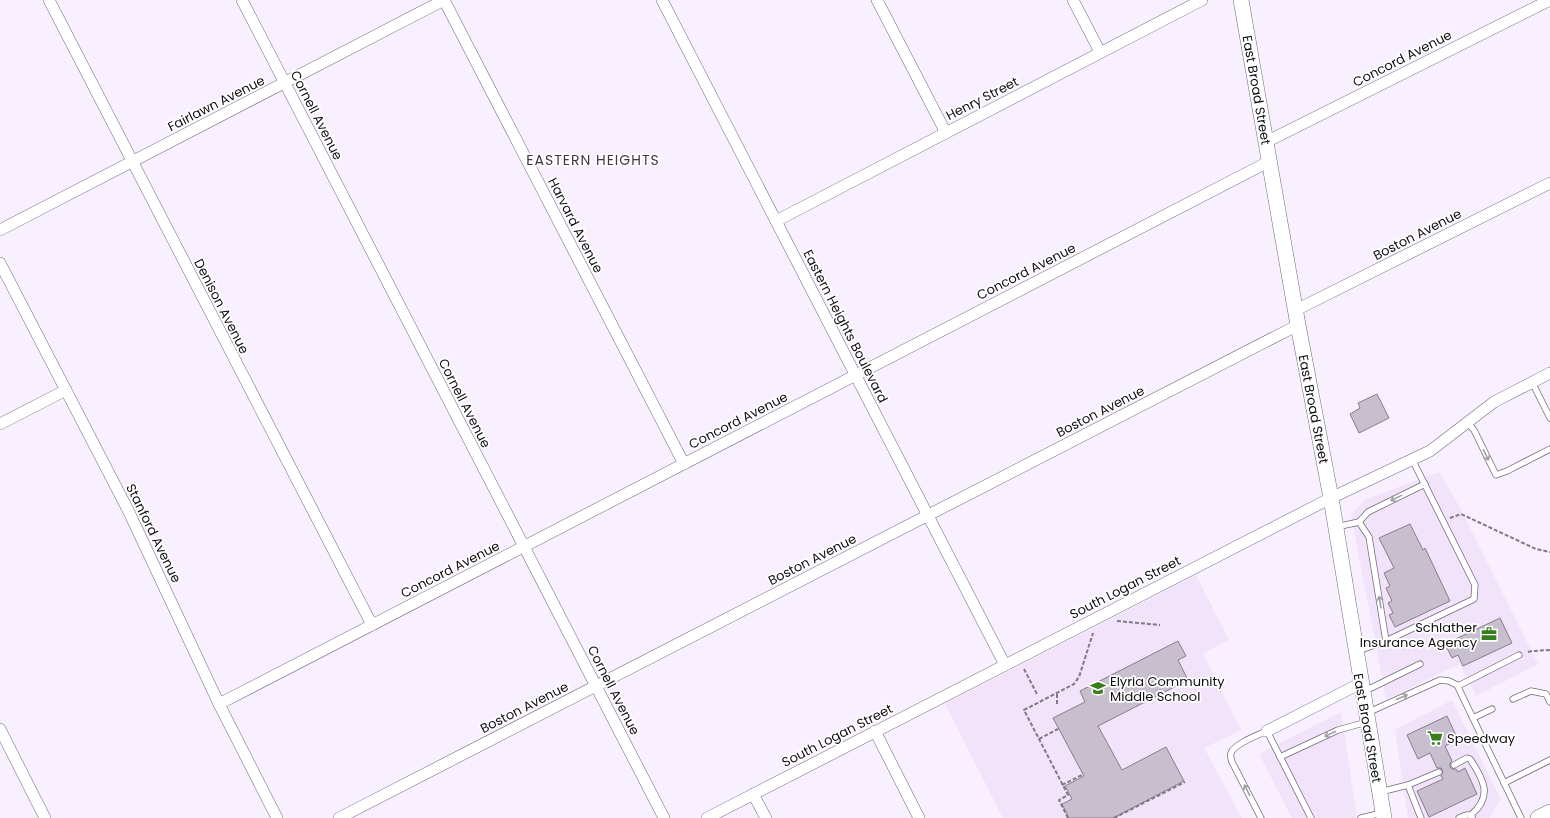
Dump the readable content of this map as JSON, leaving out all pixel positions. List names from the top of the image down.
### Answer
{
  "streets": {
    "street": [
      "Concord Avenue",
      "East Broad Street",
      "Henry Street",
      "Fairlawn Avenue",
      "Cornell Avenue",
      "Harvard Avenue",
      "Boston Avenue",
      "Denison Avenue",
      "Eastern Heights Boulevard",
      "Stanford Avenue",
      "South Logan Street"
    ]
  },
  "crossings": [
    ["Concord Avenue", "East Broad Street"],
    ["Concord Avenue", "Cornell Avenue"],
    ["Concord Avenue", "Harvard Avenue"],
    ["Concord Avenue", "Denison Avenue"],
    ["Concord Avenue", "Eastern Heights Boulevard"],
    ["Concord Avenue", "Stanford Avenue"],
    ["East Broad Street", "Boston Avenue"],
    ["East Broad Street", "South Logan Street"],
    ["Henry Street", "Eastern Heights Boulevard"],
    ["Fairlawn Avenue", "Cornell Avenue"],
    ["Fairlawn Avenue", "Harvard Avenue"],
    ["Fairlawn Avenue", "Denison Avenue"],
    ["Cornell Avenue", "Boston Avenue"],
    ["Boston Avenue", "Eastern Heights Boulevard"],
    ["Eastern Heights Boulevard", "South Logan Street"]
  ],
  "districts": ["EASTERN HEIGHTS"],
  "places": {
    "office": ["Schlather Insurance Agency"],
    "school or university": ["Elyria Community Middle School"],
    "supermarket": ["Speedway"]
  }
}
